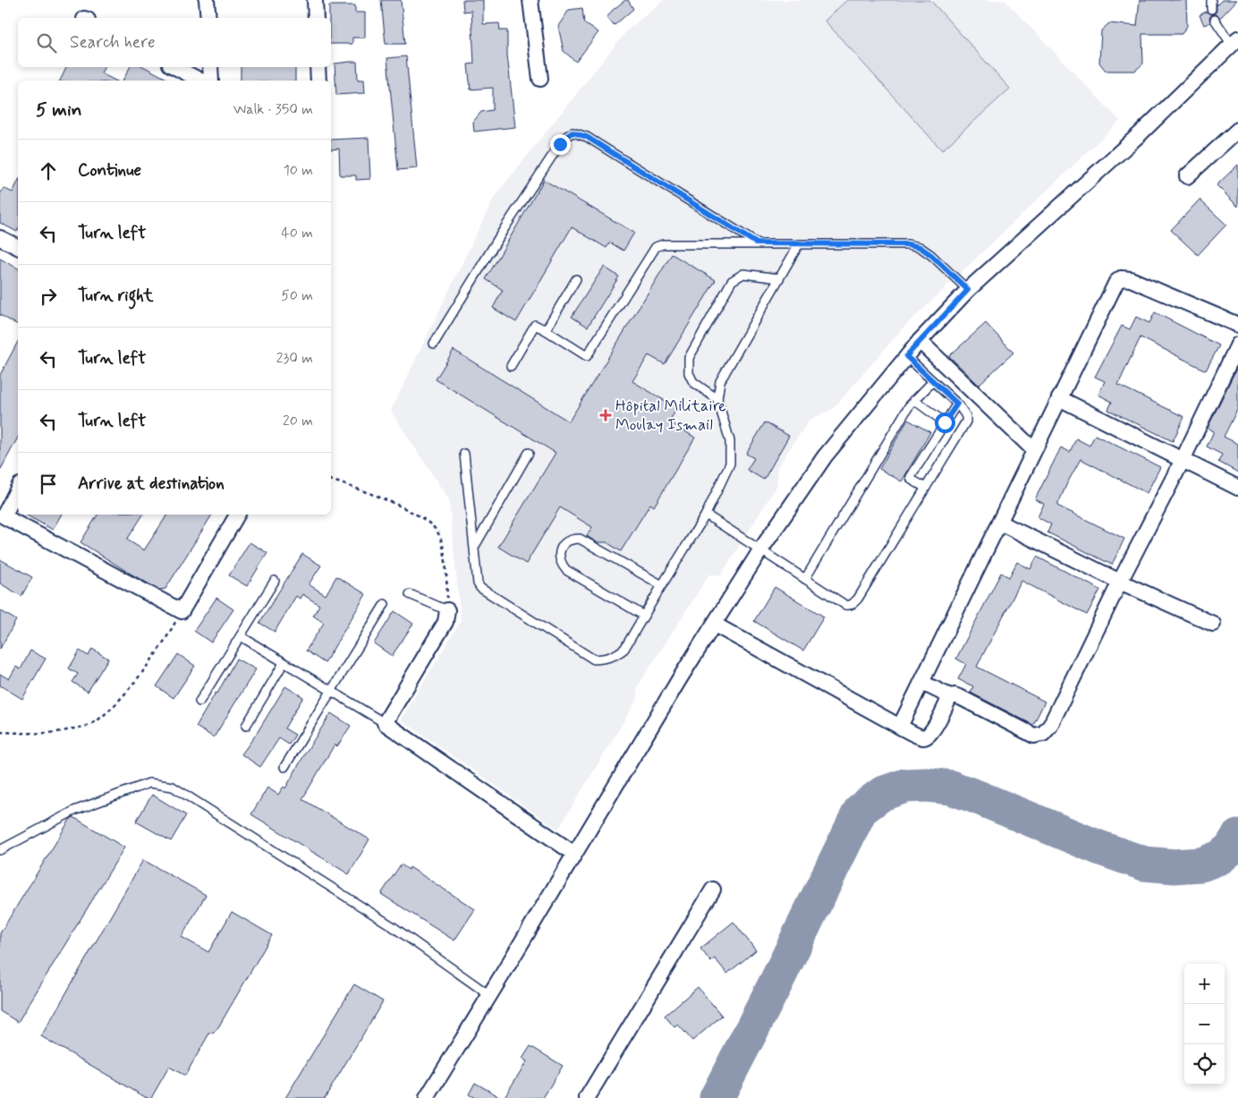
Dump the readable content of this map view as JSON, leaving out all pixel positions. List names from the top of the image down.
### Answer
{
  "places": {
    "health": ["Hôpital Militaire Moulay Ismail"]
  },
  "page": {
    "search": "Search here",
    "heading": ["5 min", "Walk · 350 m"],
    "list": [
      ["Continue", "10 m"],
      ["Turn left", "40 m"],
      ["Turn right", "50 m"],
      ["Turn left", "230 m"],
      ["Turn left", "20 m"],
      "Arrive at destination"
    ],
    "map_buttons": ["+", "−"]
  }
}
